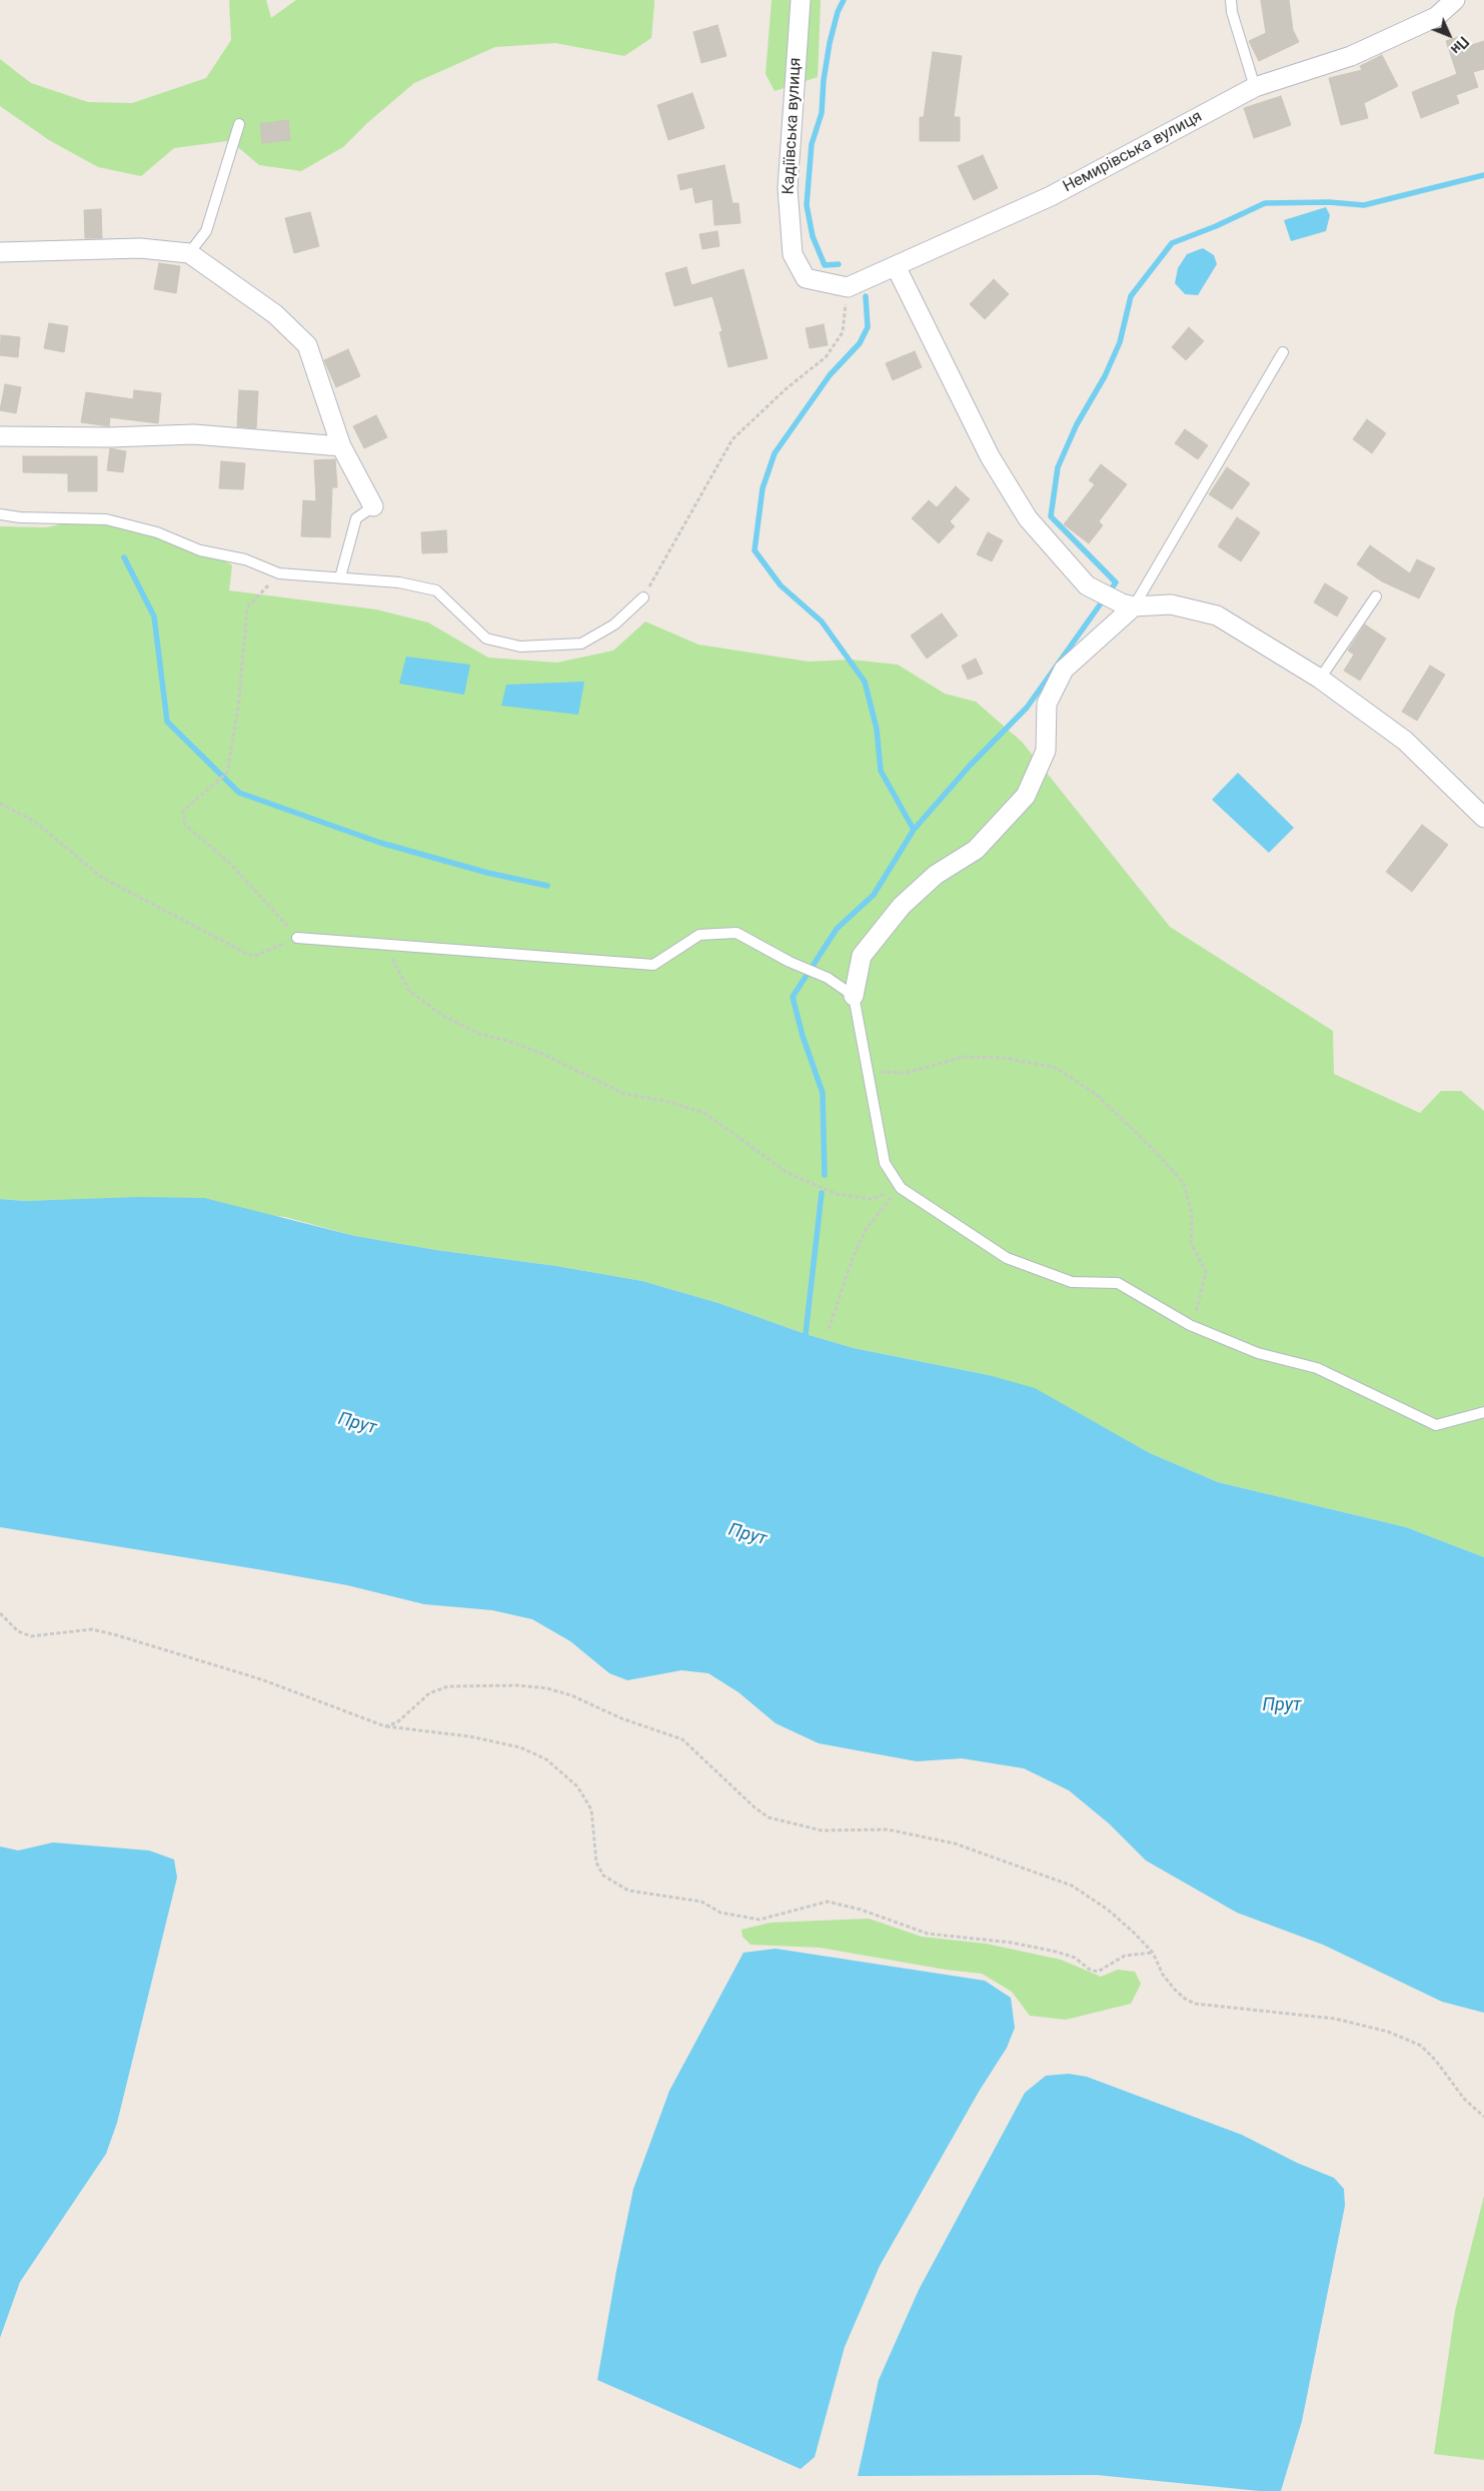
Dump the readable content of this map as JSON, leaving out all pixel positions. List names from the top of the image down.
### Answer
{
  "streets": {
    "street": ["Кадіївська вулиця", "Немирівська вулиця"]
  },
  "crossings": [
    ["Кадіївська вулиця", "Немирівська вулиця"]
  ],
  "water": ["Прут"],
  "north": "bottom right"
}
